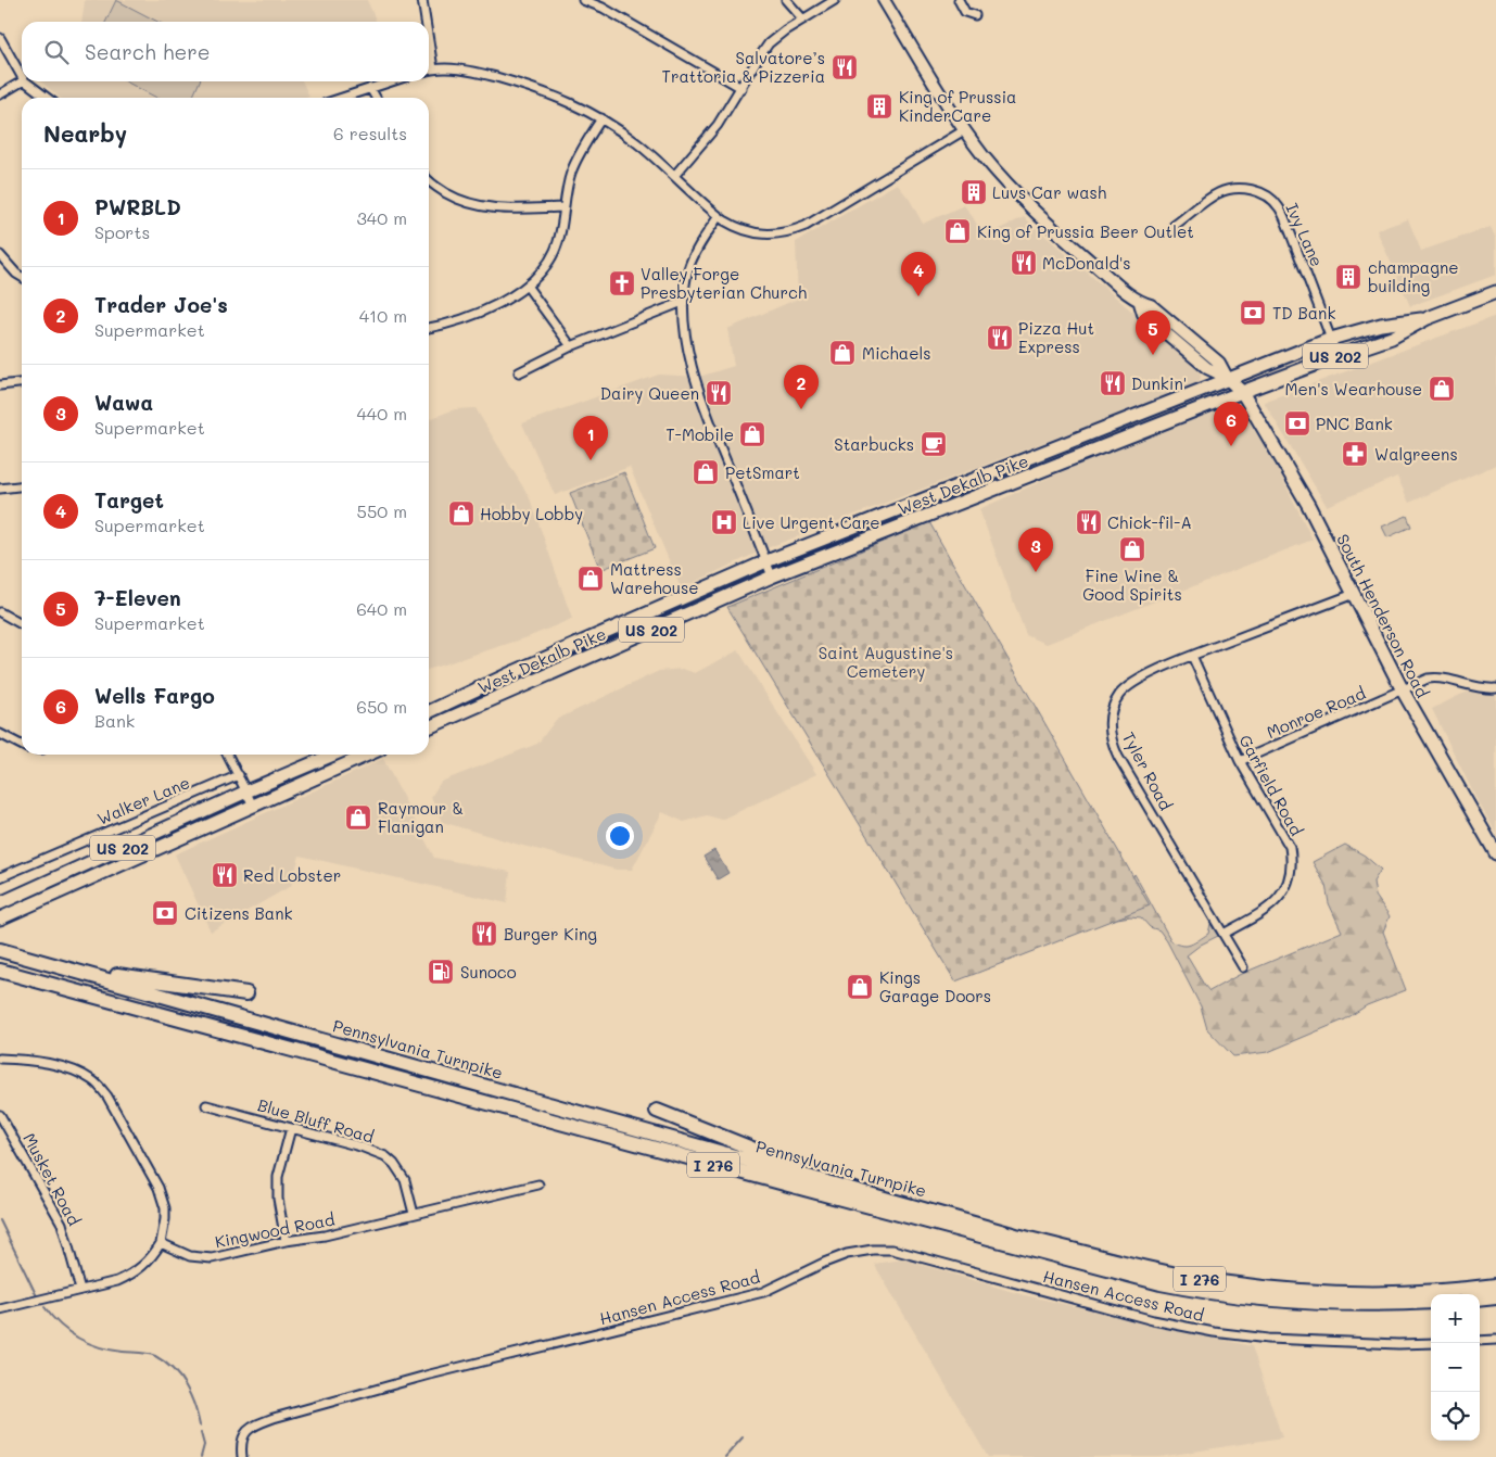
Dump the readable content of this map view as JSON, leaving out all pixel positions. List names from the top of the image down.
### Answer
{
  "streets": {
    "highway": ["Pennsylvania Turnpike", "I 276"],
    "main road": ["US 202", "West Dekalb Pike", "South Henderson Road"],
    "street": [
      "Ivy Lane",
      "Monroe Road",
      "Tyler Road",
      "Garfield Road",
      "Walker Lane",
      "Blue Bluff Road",
      "Musket Road",
      "Kingwood Road",
      "Hansen Access Road"
    ]
  },
  "crossings": [
    ["Ivy Lane", "West Dekalb Pike"],
    ["West Dekalb Pike", "South Henderson Road"],
    ["South Henderson Road", "Monroe Road"],
    ["South Henderson Road", "Tyler Road"],
    ["Monroe Road", "Garfield Road"],
    ["Tyler Road", "Garfield Road"],
    ["Blue Bluff Road", "Kingwood Road"]
  ],
  "parks": ["Saint Augustine's Cemetery"],
  "places": {
    "restaurant": [
      "Salvatore’s Trattoria & Pizzeria",
      "McDonald's",
      "Pizza Hut Express",
      "Dunkin'",
      "Dairy Queen",
      "Chick-fil-A",
      "Red Lobster",
      "Burger King"
    ],
    "building": ["King of Prussia KinderCare", "Luvs Car wash", "champagne building"],
    "shop": [
      "King of Prussia Beer Outlet",
      "Michaels",
      "Men's Wearhouse",
      "T-Mobile",
      "PetSmart",
      "Hobby Lobby",
      "Fine Wine & Good Spirits",
      "Mattress Warehouse",
      "Raymour & Flanigan",
      "Kings Garage Doors"
    ],
    "church": ["Valley Forge Presbyterian Church"],
    "bank": ["TD Bank", "PNC Bank", "Citizens Bank"],
    "cafe": ["Starbucks"],
    "pharmacy": ["Walgreens"],
    "hospital": ["Live Urgent Care"],
    "fuel station": ["Sunoco"]
  },
  "page": {
    "search": "Search here",
    "heading": ["Nearby", "6 results"],
    "list": [
      {
        "mark": "1",
        "name": "PWRBLD",
        "note": "Sports",
        "value": "340 m"
      },
      {
        "mark": "2",
        "name": "Trader Joe's",
        "note": "Supermarket",
        "value": "410 m"
      },
      {
        "mark": "3",
        "name": "Wawa",
        "note": "Supermarket",
        "value": "440 m"
      },
      {
        "mark": "4",
        "name": "Target",
        "note": "Supermarket",
        "value": "550 m"
      },
      {
        "mark": "5",
        "name": "7-Eleven",
        "note": "Supermarket",
        "value": "640 m"
      },
      {
        "mark": "6",
        "name": "Wells Fargo",
        "note": "Bank",
        "value": "650 m"
      }
    ],
    "pins": [
      "4",
      "5",
      "2",
      "6",
      "1",
      "3"
    ],
    "map_buttons": ["+", "−"]
  }
}
